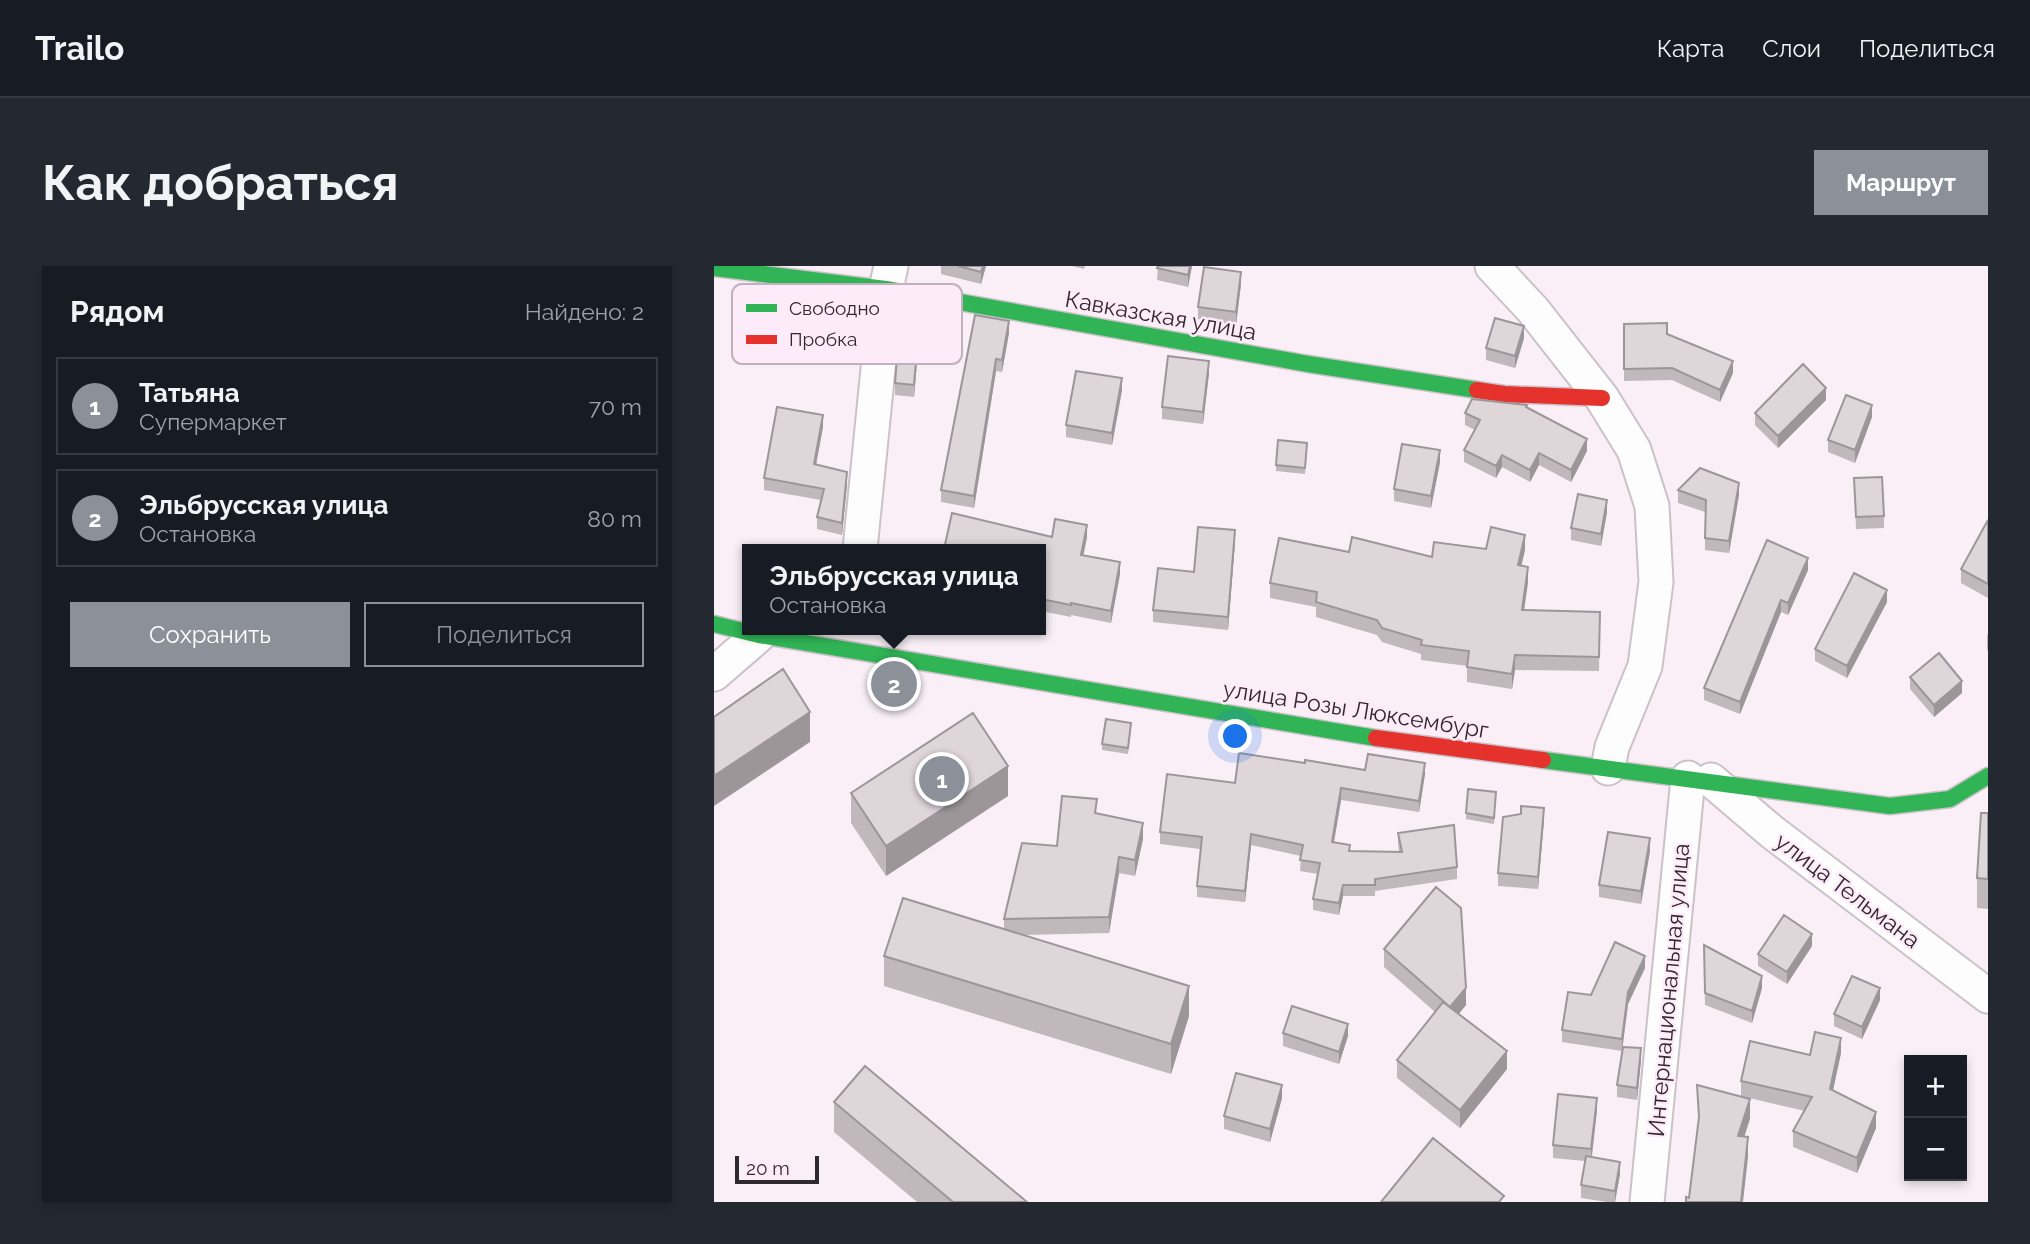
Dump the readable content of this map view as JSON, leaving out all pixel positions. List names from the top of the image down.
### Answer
{
  "streets": {
    "street": [
      "Кавказская улица",
      "улица Розы Люксембург",
      "улица Тельмана",
      "Интернациональная улица"
    ]
  },
  "crossings": [
    ["улица Розы Люксембург", "улица Тельмана"],
    ["улица Розы Люксембург", "Интернациональная улица"],
    ["улица Тельмана", "Интернациональная улица"]
  ],
  "legend": ["Свободно", "Пробка"],
  "scale_bar": "20 m",
  "page": {
    "header": "Trailo",
    "nav": ["Карта", "Слои", "Поделиться"],
    "buttons": [
      "Маршрут",
      ["Сохранить", "Поделиться"]
    ],
    "title": "Как добраться",
    "heading": ["Рядом", "Найдено: 2"],
    "list": [
      {
        "mark": "1",
        "name": "Татьяна",
        "note": "Супермаркет",
        "value": "70 m"
      },
      {
        "mark": "2",
        "name": "Эльбрусская улица",
        "note": "Остановка",
        "value": "80 m"
      }
    ],
    "popup": ["Эльбрусская улица", "Остановка"],
    "pins": ["2", "1"],
    "map_buttons": ["+", "−"],
    "scale": "20 m"
  }
}
